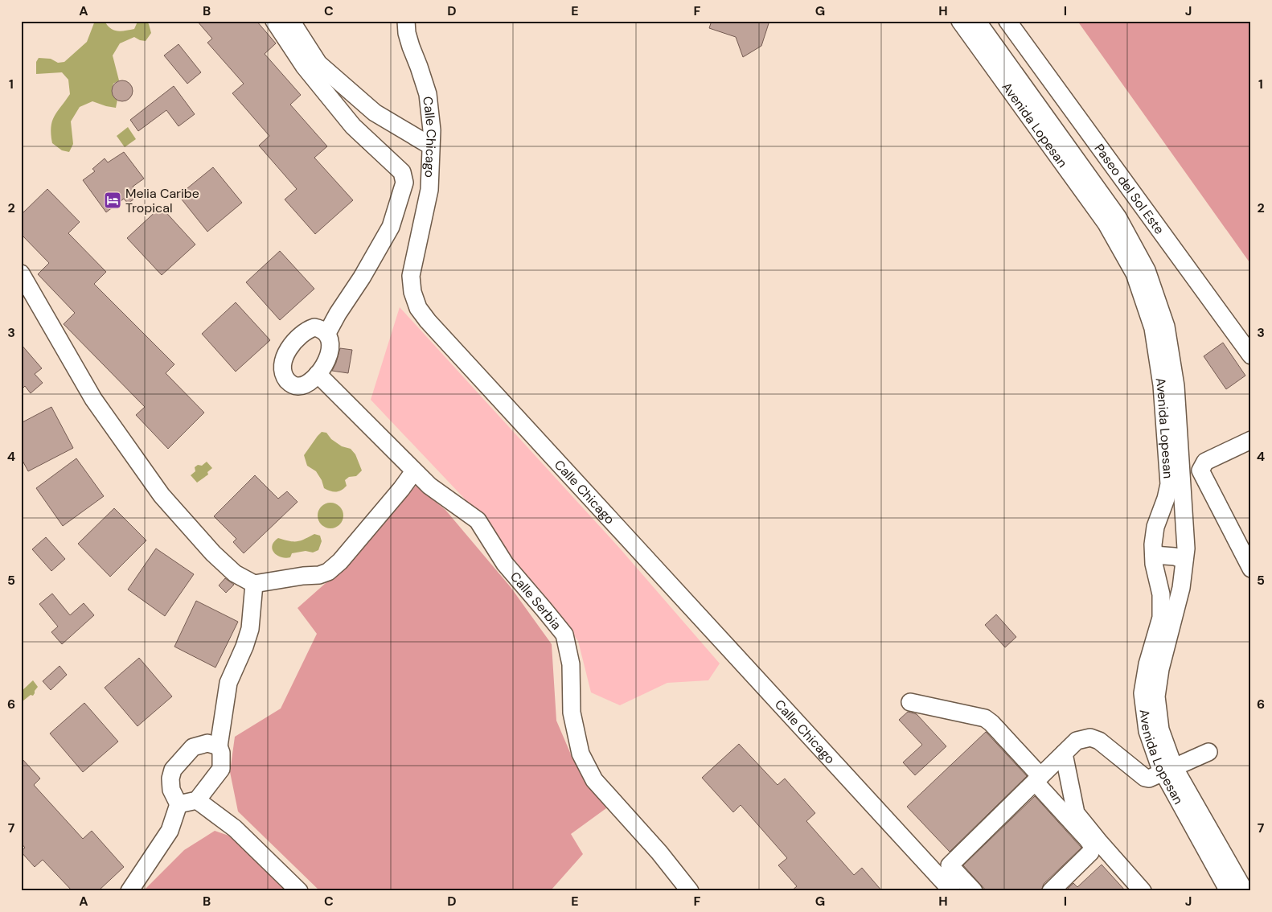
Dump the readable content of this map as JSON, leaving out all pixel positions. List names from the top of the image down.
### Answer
{
  "streets": {
    "street": [
      "Avenida Lopesan",
      "Calle Chicago",
      "Paseo del Sol Este",
      "Calle Serbia"
    ]
  },
  "places": {
    "hotel": ["Melia Caribe Tropical"]
  },
  "grid": {
    "columns": [
      "A",
      "B",
      "C",
      "D",
      "E",
      "F",
      "G",
      "H",
      "I",
      "J"
    ],
    "rows": [
      "1",
      "2",
      "3",
      "4",
      "5",
      "6",
      "7"
    ]
  }
}
